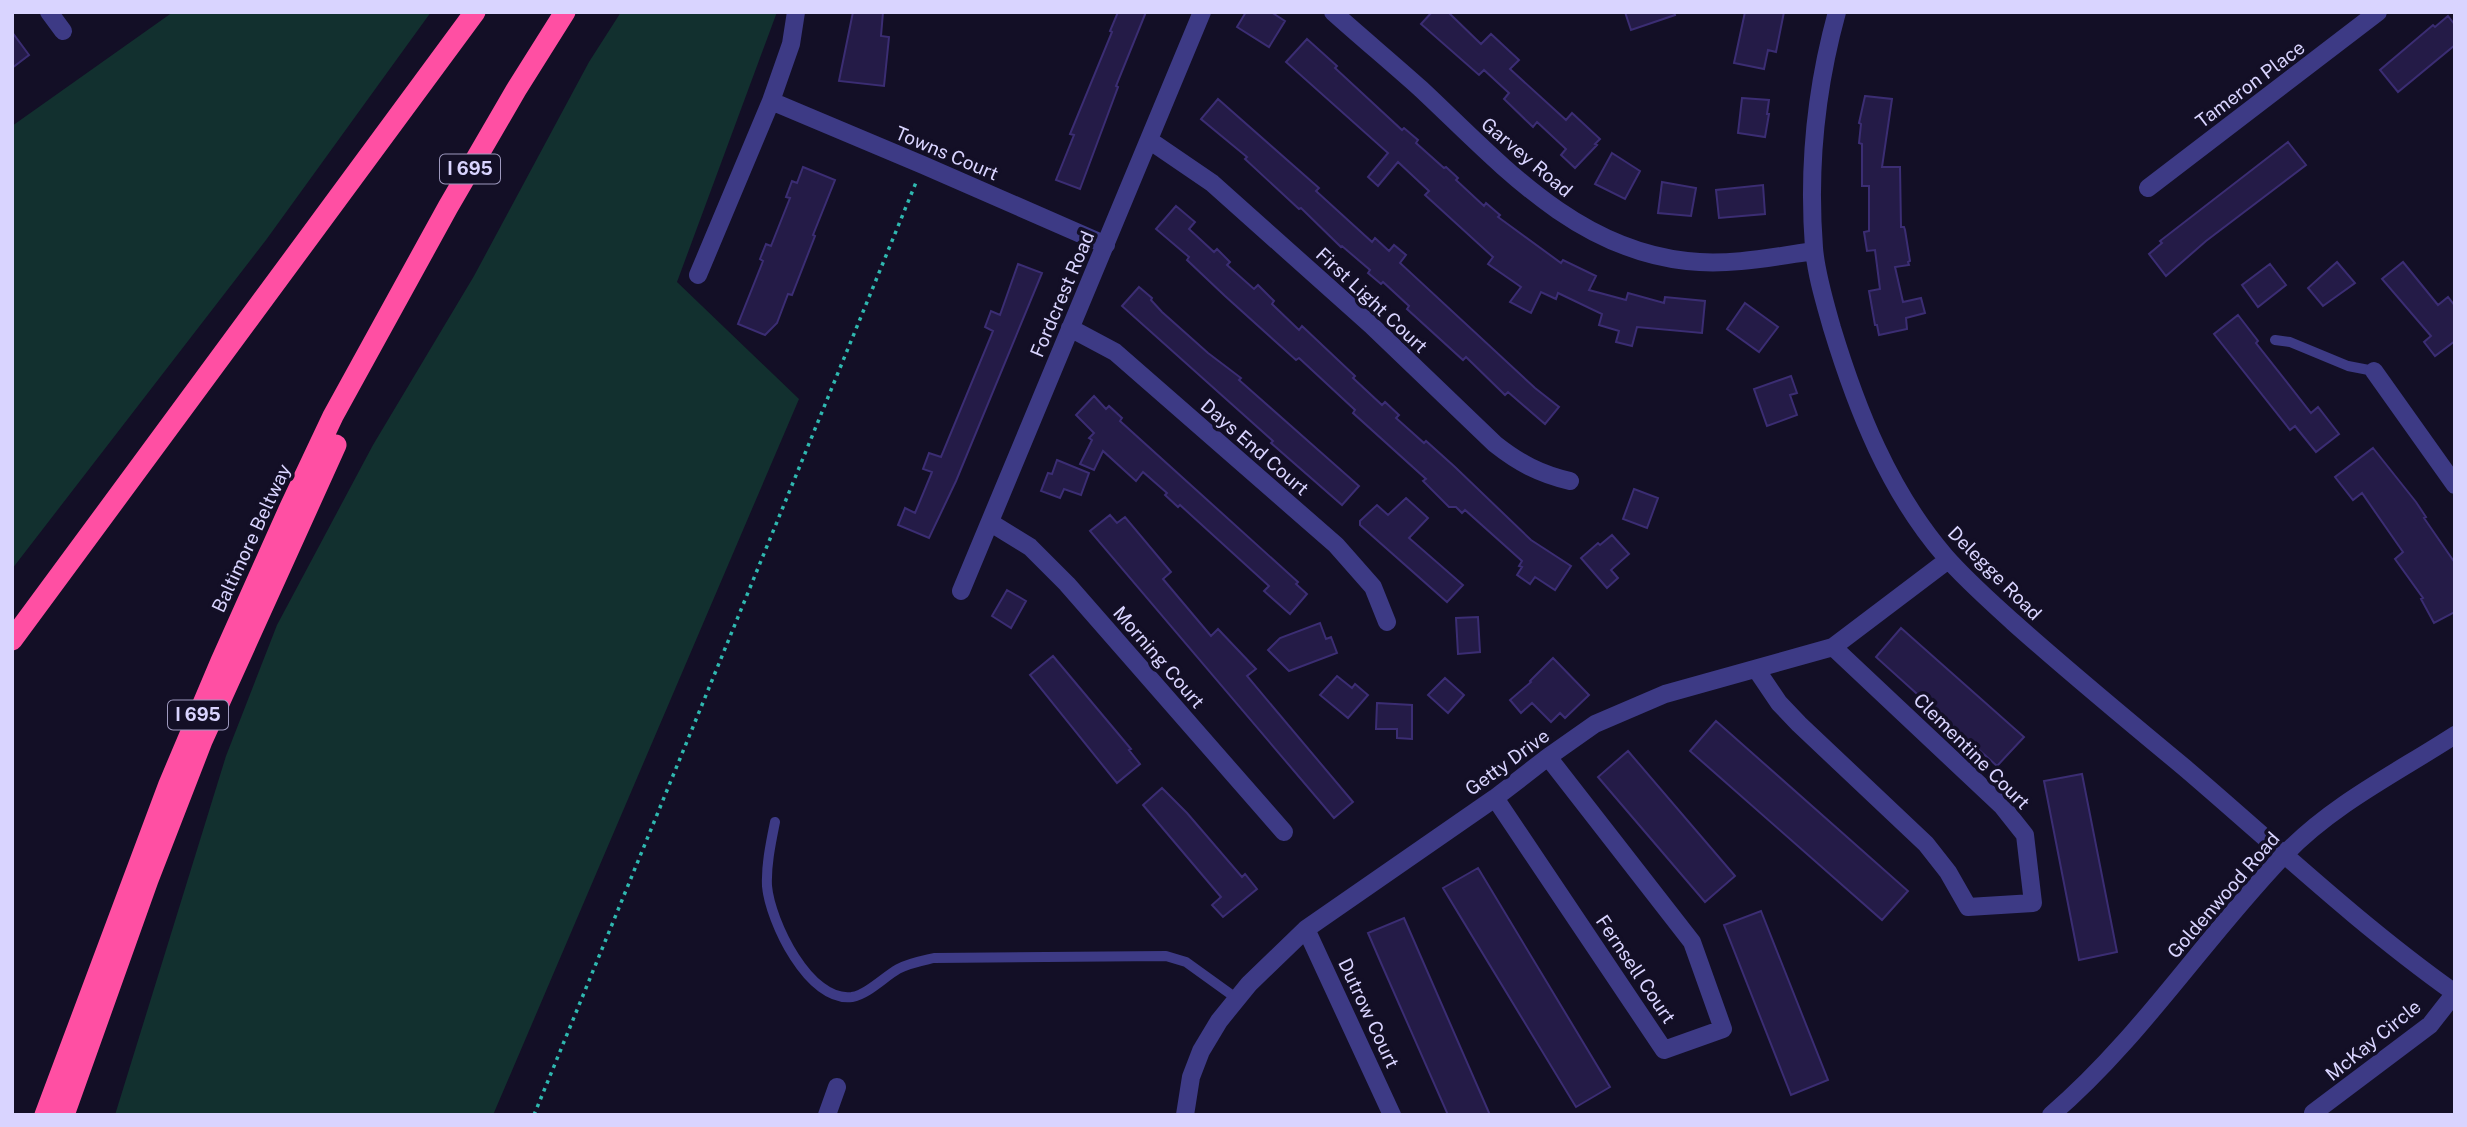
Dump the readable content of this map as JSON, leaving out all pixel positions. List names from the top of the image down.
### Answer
{
  "streets": {
    "highway": ["I 695", "Baltimore Beltway"],
    "street": [
      "Tameron Place",
      "Towns Court",
      "Garvey Road",
      "Fordcrest Road",
      "First Light Court",
      "Days End Court",
      "Delegge Road",
      "Morning Court",
      "Clementine Court",
      "Getty Drive",
      "Goldenwood Road",
      "Fernsell Court",
      "Dutrow Court",
      "McKay Circle"
    ]
  },
  "crossings": [
    ["Towns Court", "Fordcrest Road"],
    ["Garvey Road", "Delegge Road"],
    ["Fordcrest Road", "First Light Court"],
    ["Fordcrest Road", "Days End Court"],
    ["Fordcrest Road", "Morning Court"],
    ["Delegge Road", "Getty Drive"],
    ["Delegge Road", "Goldenwood Road"],
    ["Delegge Road", "McKay Circle"],
    ["Clementine Court", "Getty Drive"],
    ["Getty Drive", "Fernsell Court"],
    ["Getty Drive", "Dutrow Court"]
  ]
}
